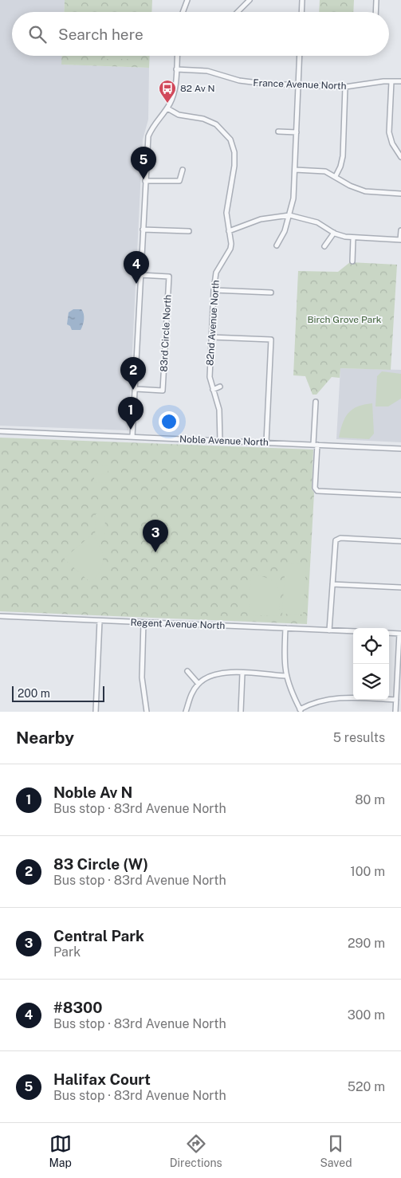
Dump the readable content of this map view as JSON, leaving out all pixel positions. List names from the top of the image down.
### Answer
{
  "streets": {
    "street": [
      "France Avenue North",
      "82nd Avenue North",
      "83rd Circle North",
      "Noble Avenue North",
      "Regent Avenue North"
    ]
  },
  "crossings": [
    ["82nd Avenue North", "Noble Avenue North"]
  ],
  "parks": ["Birch Grove Park"],
  "places": {
    "bus stop": ["82 Av N"]
  },
  "scale_bar": "200 m",
  "page": {
    "search": "Search here",
    "pins": [
      "5",
      "4",
      "2",
      "1",
      "3"
    ],
    "scale": "200 m",
    "heading": ["Nearby", "5 results"],
    "list": [
      {
        "mark": "1",
        "name": "Noble Av N",
        "note": "Bus stop · 83rd Avenue North",
        "value": "80 m"
      },
      {
        "mark": "2",
        "name": "83 Circle (W)",
        "note": "Bus stop · 83rd Avenue North",
        "value": "100 m"
      },
      {
        "mark": "3",
        "name": "Central Park",
        "note": "Park",
        "value": "290 m"
      },
      {
        "mark": "4",
        "name": "#8300",
        "note": "Bus stop · 83rd Avenue North",
        "value": "300 m"
      },
      {
        "mark": "5",
        "name": "Halifax Court",
        "note": "Bus stop · 83rd Avenue North",
        "value": "520 m"
      }
    ],
    "nav": ["Map", "Directions", "Saved"]
  }
}
